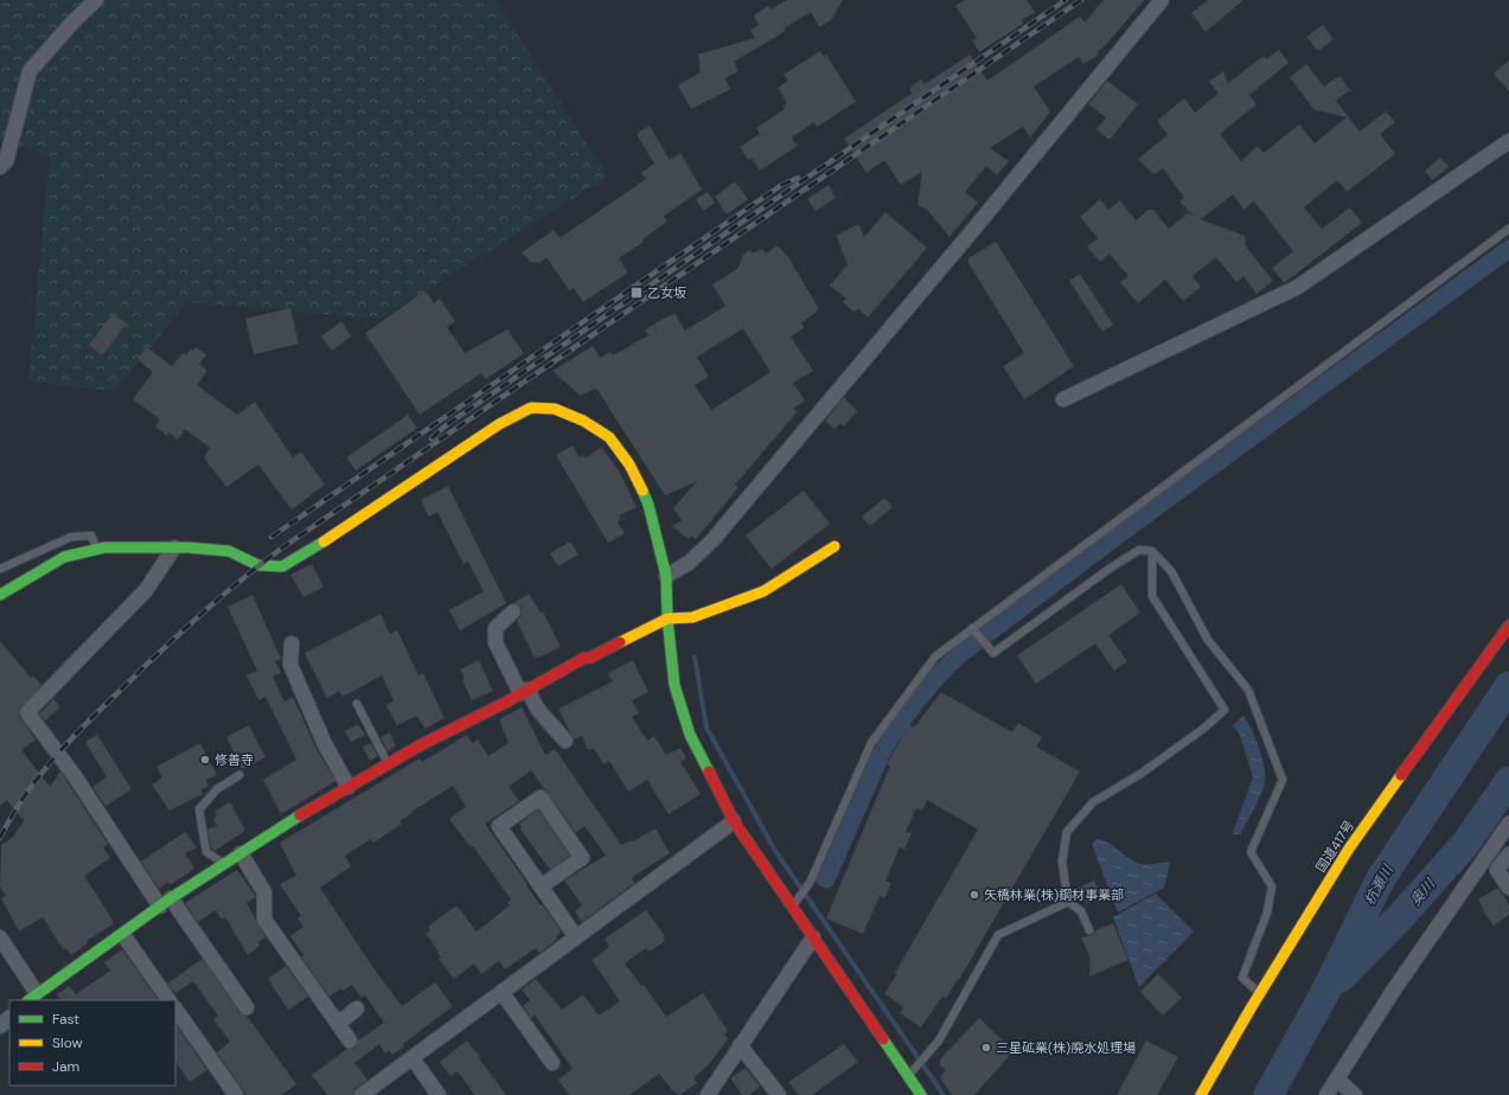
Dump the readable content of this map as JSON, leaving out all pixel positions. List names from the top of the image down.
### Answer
{
  "streets": {
    "main road": ["国道417号"]
  },
  "water": ["杭瀬川", "奥川"],
  "places": {
    "transit": ["乙女坂"],
    "other": ["修善寺", "矢橋林業(株)鋼材事業部", "三星砿業(株)廃水処理場"]
  },
  "legend": ["Fast", "Slow", "Jam"]
}
